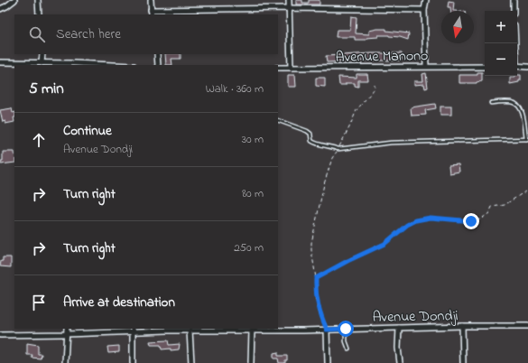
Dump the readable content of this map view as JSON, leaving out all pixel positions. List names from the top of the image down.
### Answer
{
  "streets": {
    "street": ["Avenue Manono", "Avenue Dondji"]
  },
  "north": "bottom",
  "page": {
    "map_buttons": ["+", "−"],
    "search": "Search here",
    "heading": ["5 min", "Walk · 360 m"],
    "list": [
      ["Continue", "Avenue Dondji", "30 m"],
      ["Turn right", "80 m"],
      ["Turn right", "250 m"],
      "Arrive at destination"
    ]
  }
}
